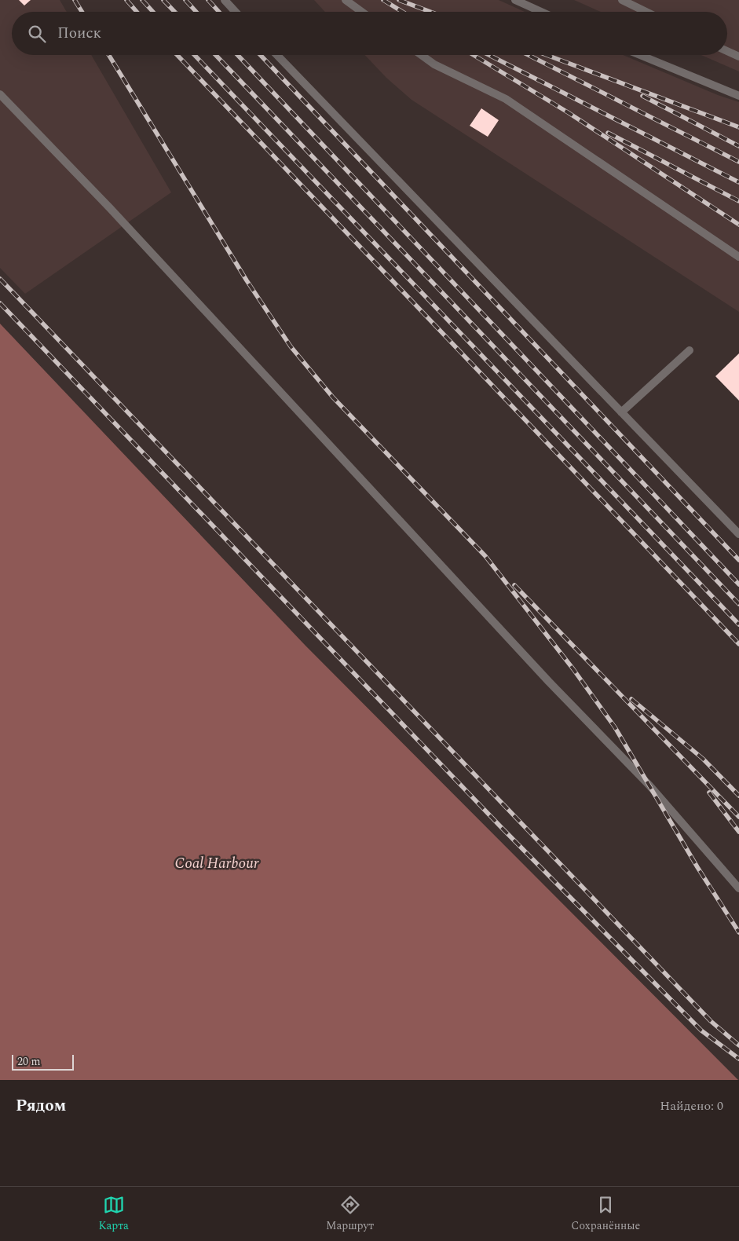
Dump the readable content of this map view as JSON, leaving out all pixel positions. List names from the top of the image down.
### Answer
{
  "water": ["Coal Harbour"],
  "scale_bar": "20 m",
  "page": {
    "search": "Поиск",
    "scale": "20 m",
    "heading": ["Рядом", "Найдено: 0"],
    "nav": ["Карта", "Маршрут", "Сохранённые"]
  }
}
